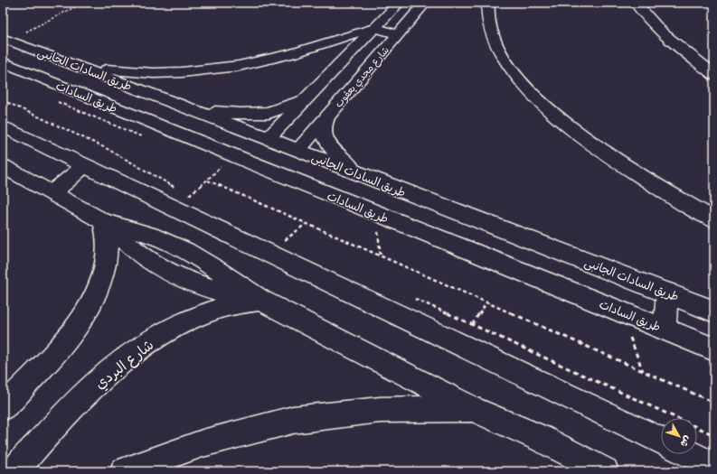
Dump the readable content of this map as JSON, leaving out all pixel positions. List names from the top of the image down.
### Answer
{
  "streets": {
    "street": [
      "طريق السادات الجانبى",
      "شارع مجدي يعقوب",
      "طريق السادات",
      "شارع البردي"
    ]
  },
  "crossings": [
    ["طريق السادات الجانبى", "شارع مجدي يعقوب"]
  ],
  "north": "bottom right"
}
